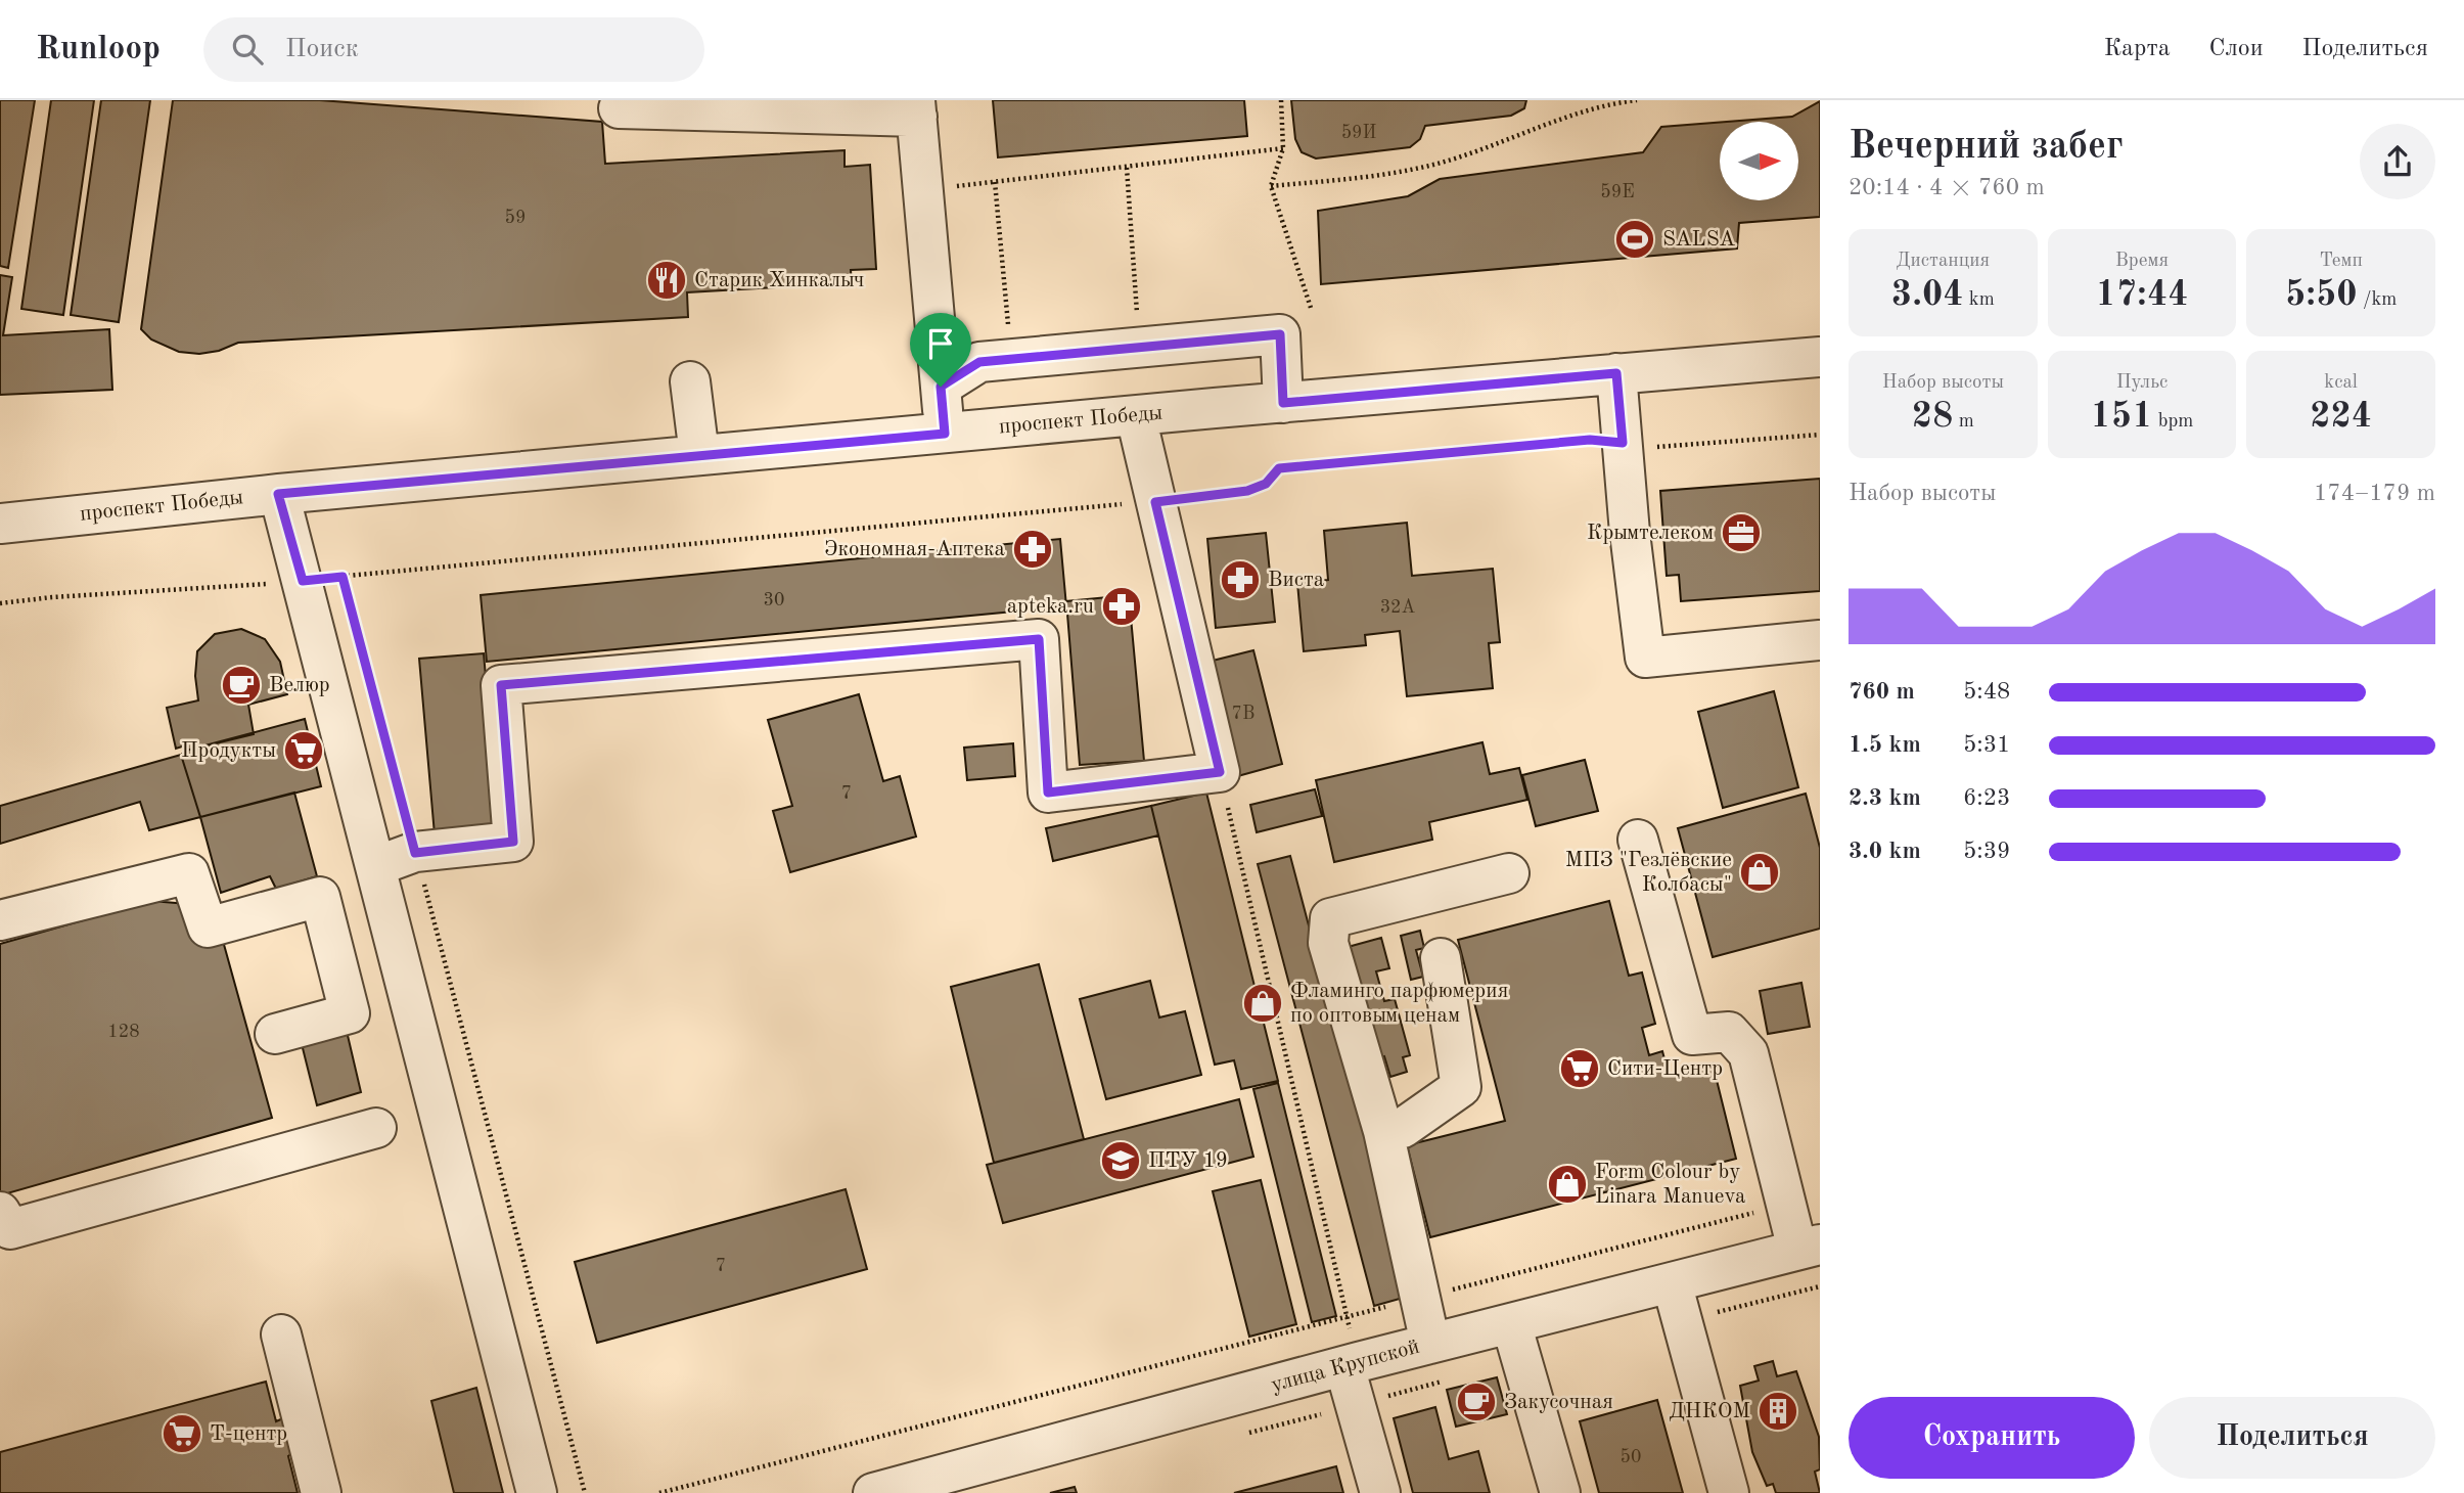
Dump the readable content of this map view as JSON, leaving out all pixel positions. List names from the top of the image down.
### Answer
{
  "streets": {
    "street": ["проспект Победы", "улица Крупской"]
  },
  "places": {
    "sports": ["SALSA"],
    "restaurant": ["Старик Хинкалыч"],
    "office": ["Крымтелеком"],
    "pharmacy": ["Экономная-Аптека", "Виста", "apteka.ru"],
    "cafe": ["Велюр", "Закусочная"],
    "supermarket": ["Продукты", "Сити-Центр", "Т-центр"],
    "shop": ["МПЗ \"Гезлёвские Колбасы\"", "Фламинго парфюмерия по оптовым ценам", "Form Colour by Linara Manueva"],
    "school or university": ["ПТУ 19"],
    "building": ["ДНКОМ"]
  },
  "house_numbers": [
    "59И",
    "59Е",
    "59",
    "30",
    "32А",
    "7В",
    "7",
    "128",
    "7",
    "50"
  ],
  "north": "right",
  "page": {
    "header": "Runloop",
    "search": "Поиск",
    "nav": ["Карта", "Слои", "Поделиться"],
    "heading": ["Вечерний забег", "20:14 · 4 × 760 m"],
    "stats": [
      ["Дистанция", "3.04 km"],
      ["Время", "17:44"],
      ["Темп", "5:50 /km"],
      ["Набор высоты", "28 m"],
      ["Пульс", "151 bpm"],
      ["kcal", "224"]
    ],
    "chart": ["Набор высоты", "174–179 m"],
    "list": [
      {
        "name": "760 m",
        "note": "5:48"
      },
      {
        "name": "1.5 km",
        "note": "5:31"
      },
      {
        "name": "2.3 km",
        "note": "6:23"
      },
      {
        "name": "3.0 km",
        "note": "5:39"
      }
    ],
    "buttons": ["Сохранить", "Поделиться"]
  }
}
